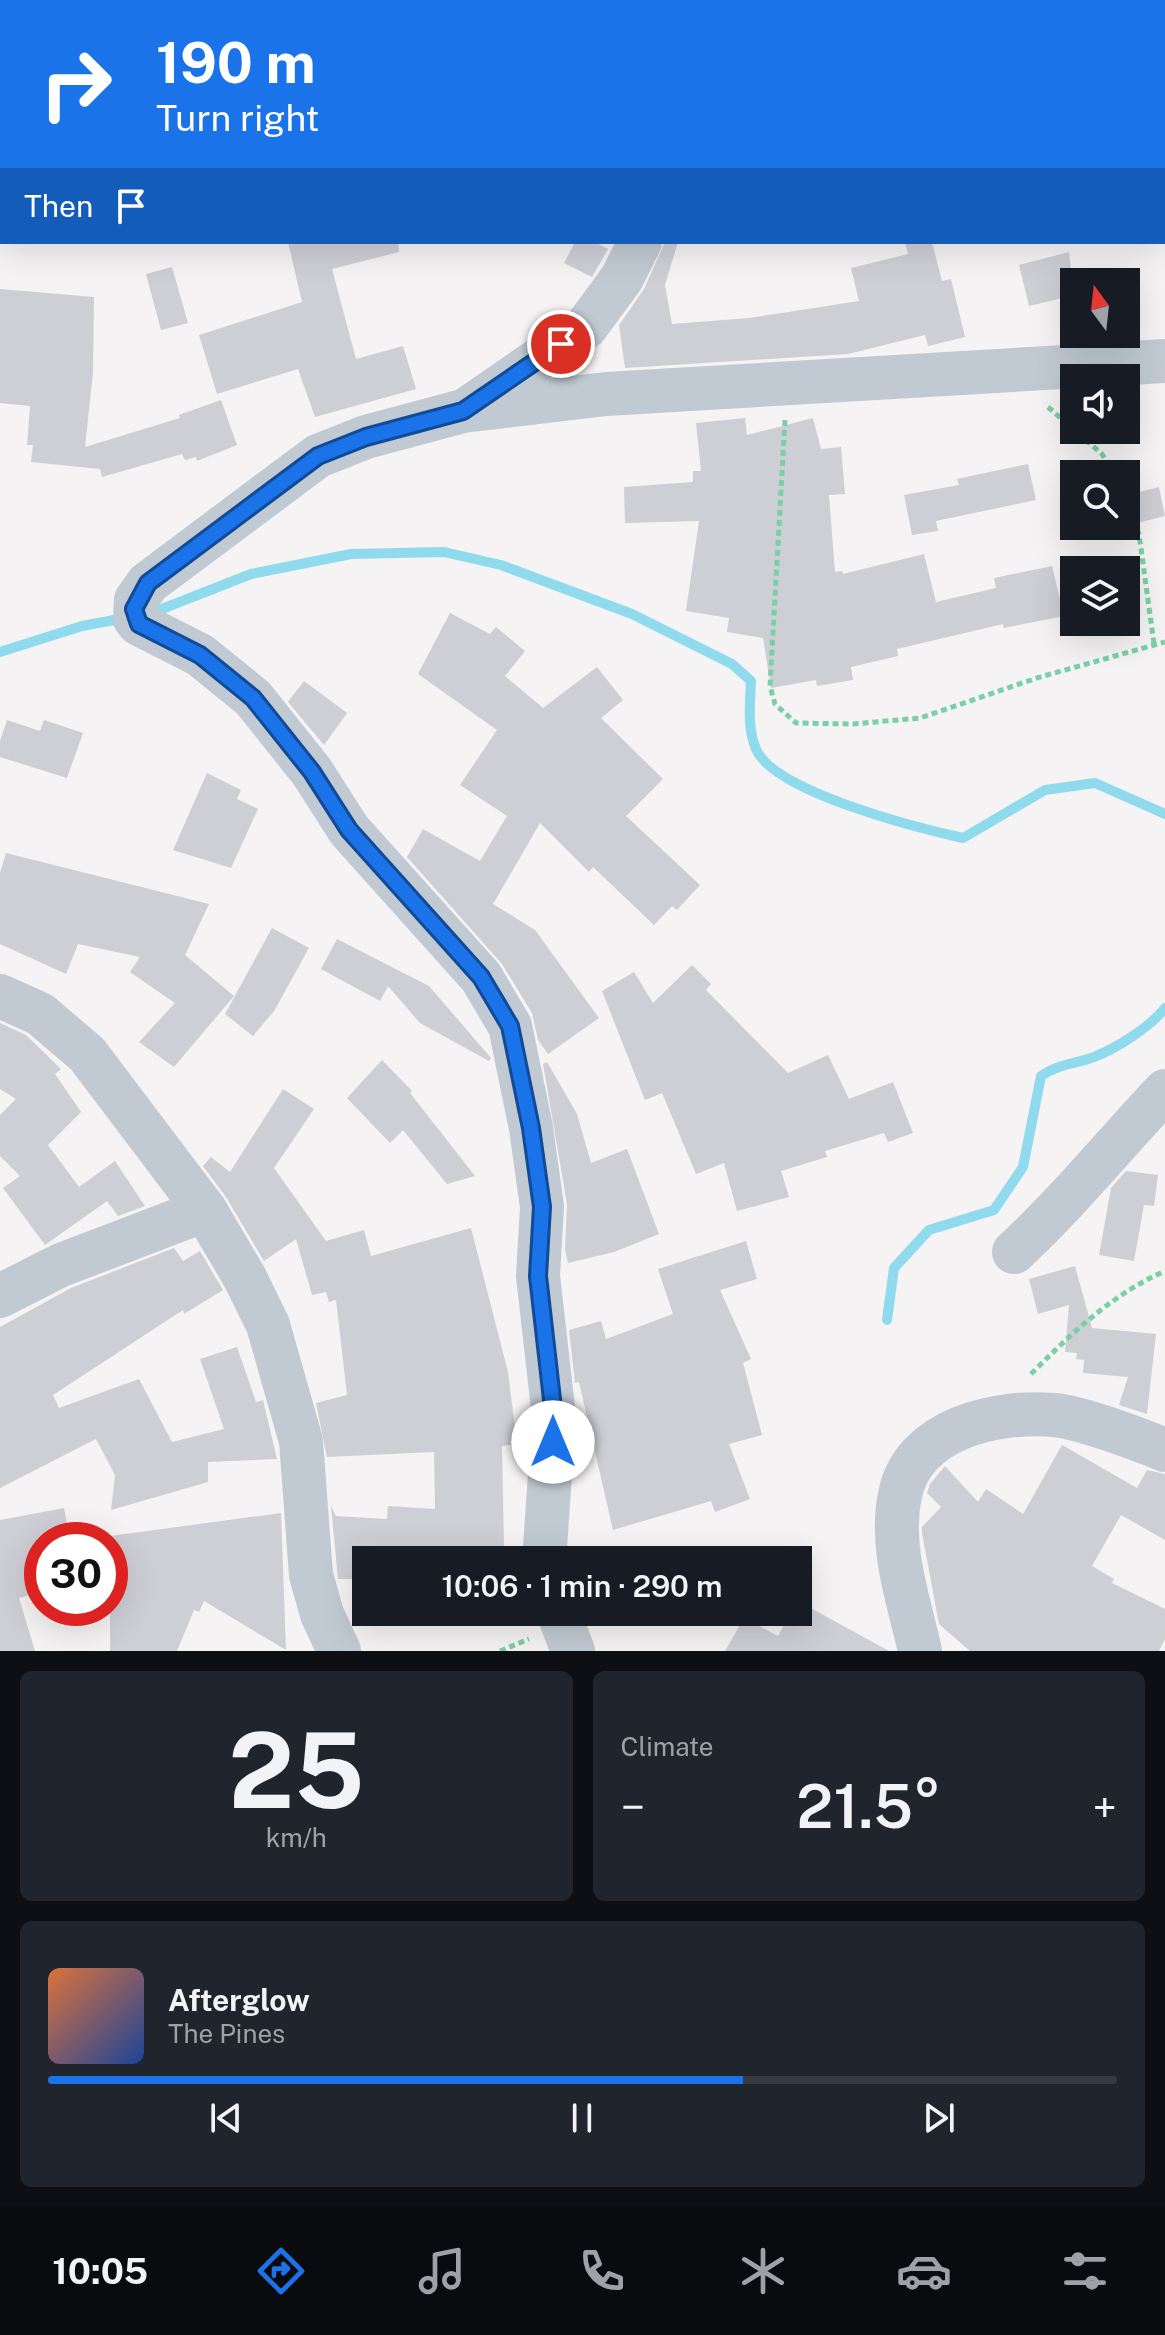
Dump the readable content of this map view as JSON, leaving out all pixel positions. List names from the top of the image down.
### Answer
{
  "north": "top",
  "page": {
    "turn": ["190 m", "Turn right"],
    "then": "Then",
    "limit": "30",
    "trip": "10:06 · 1 min · 290 m",
    "tile": [
      ["25", "km/h"],
      "Climate"
    ],
    "heat": ["−", "21.5°", "+"],
    "song": ["Afterglow", "The Pines"],
    "tabs": "10:05"
  }
}
